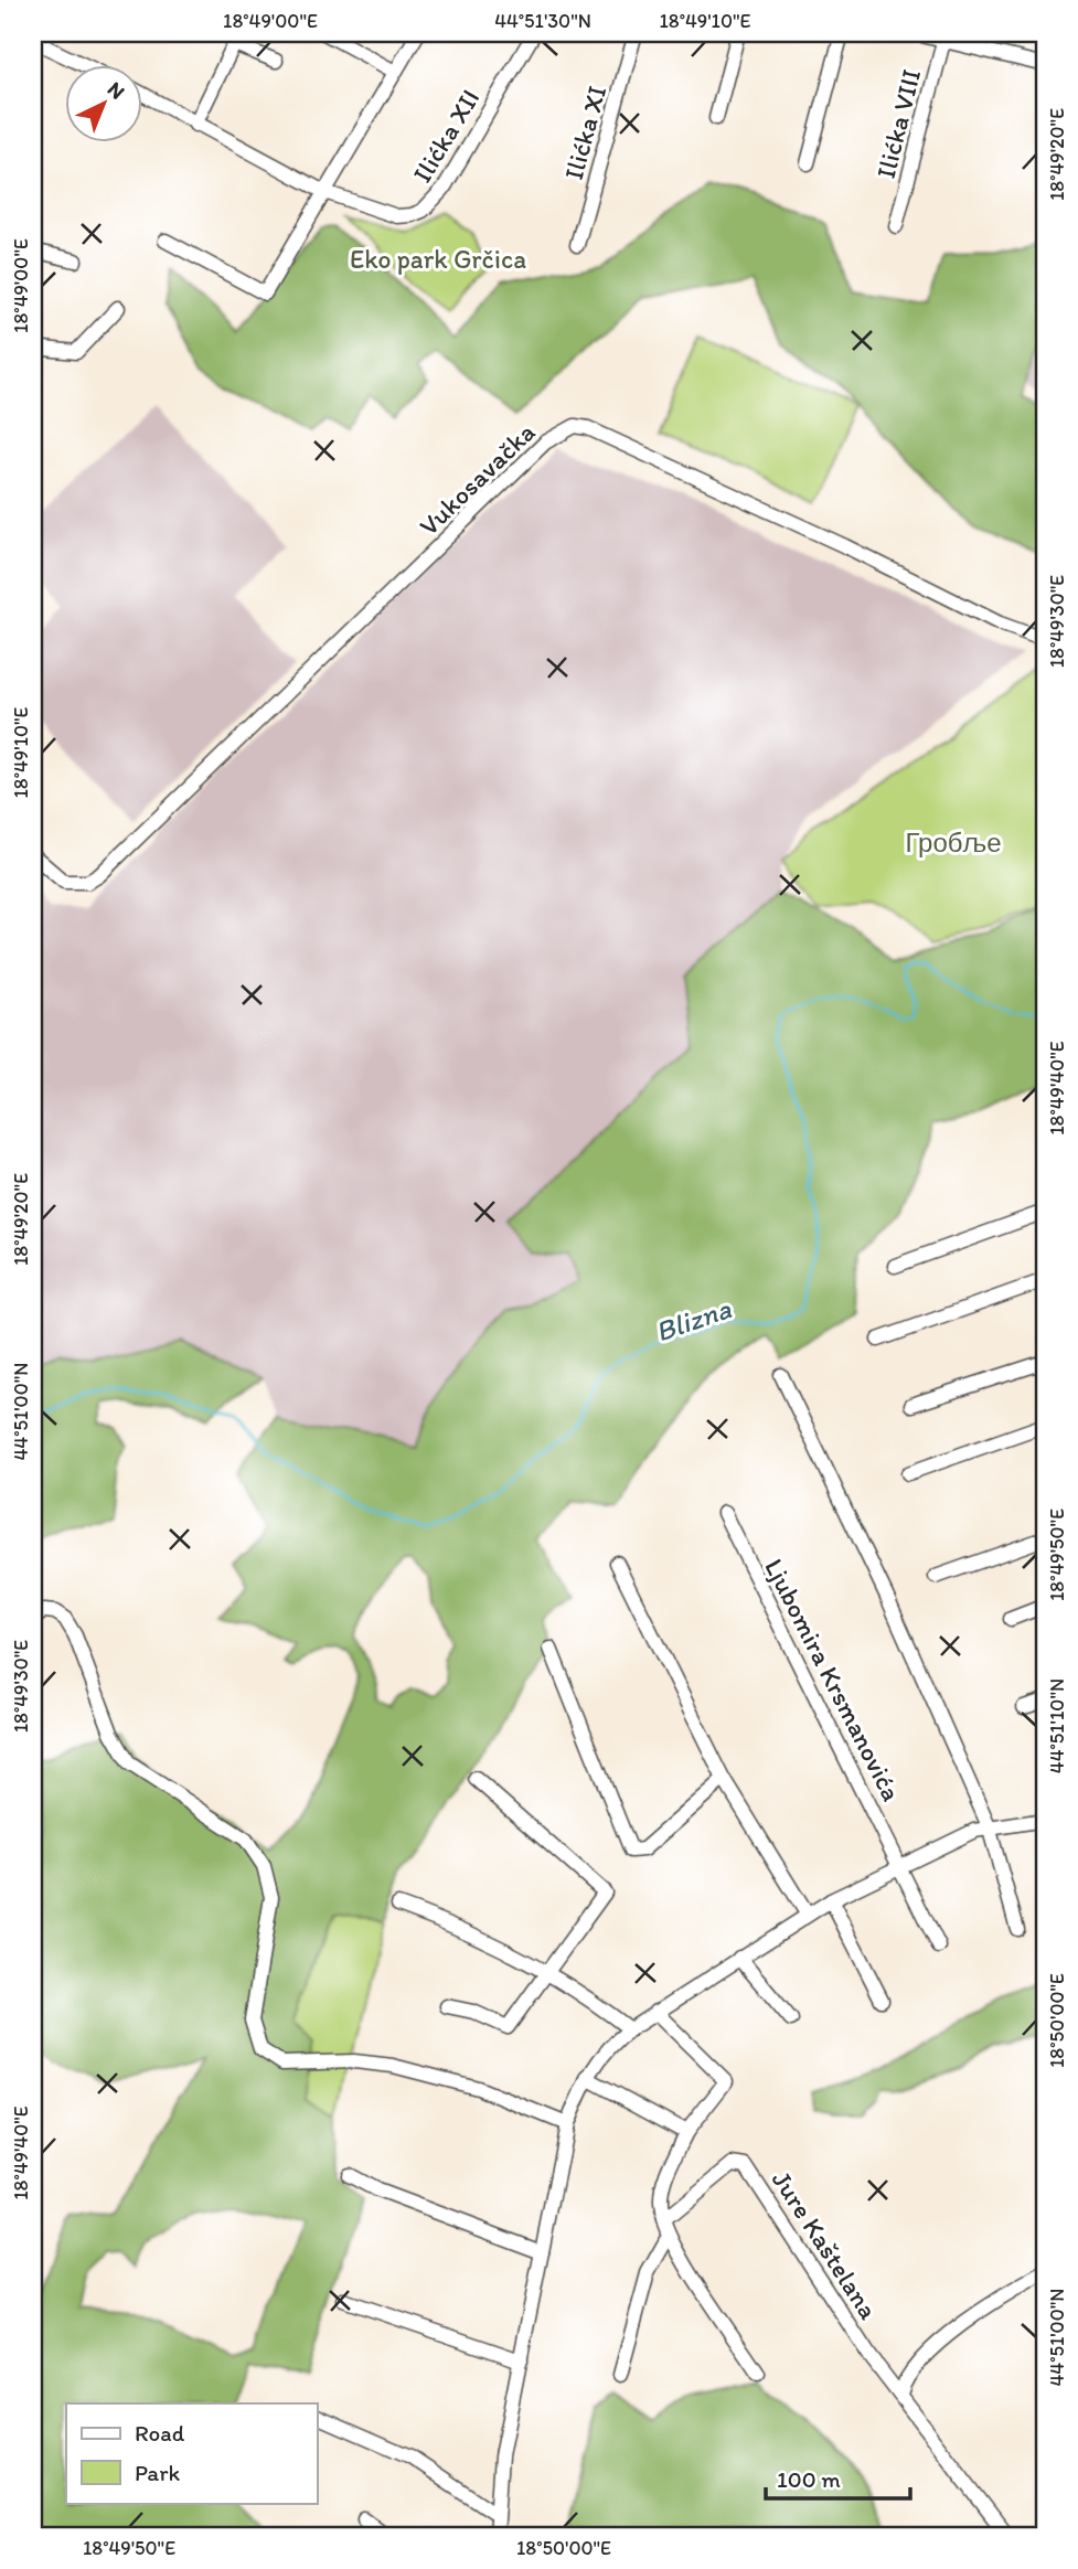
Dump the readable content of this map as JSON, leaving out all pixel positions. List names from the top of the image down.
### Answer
{
  "streets": {
    "street": [
      "Ilićka VIII",
      "Ilićka XI",
      "Ilićka XII",
      "Vukosavačka",
      "Ljubomira Krsmanovića",
      "Jure Kaštelana"
    ]
  },
  "water": ["Blizna"],
  "parks": ["Eko park Grčica", "Гробље"],
  "legend": ["Road", "Park"],
  "scale_bar": "100 m",
  "north": "top right",
  "coordinates": [
    "18°49'00\"E",
    "44°51'30\"N",
    "18°49'10\"E",
    "18°49'20\"E",
    "18°49'30\"E",
    "18°49'40\"E",
    "44°51'00\"N",
    "18°49'50\"E",
    "44°51'10\"N",
    "18°50'00\"E"
  ]
}
